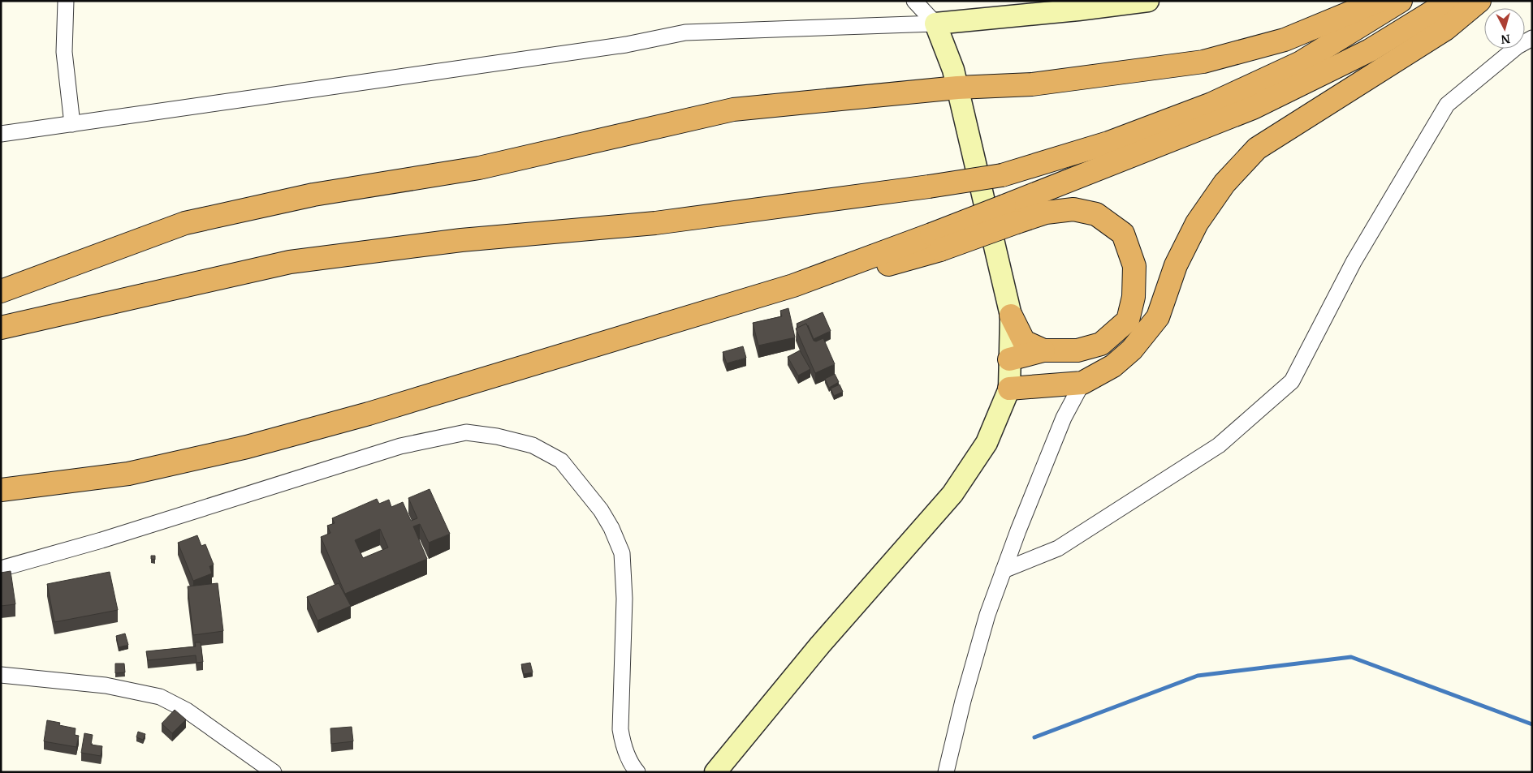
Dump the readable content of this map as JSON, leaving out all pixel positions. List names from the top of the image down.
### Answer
{
  "north": "bottom"
}
